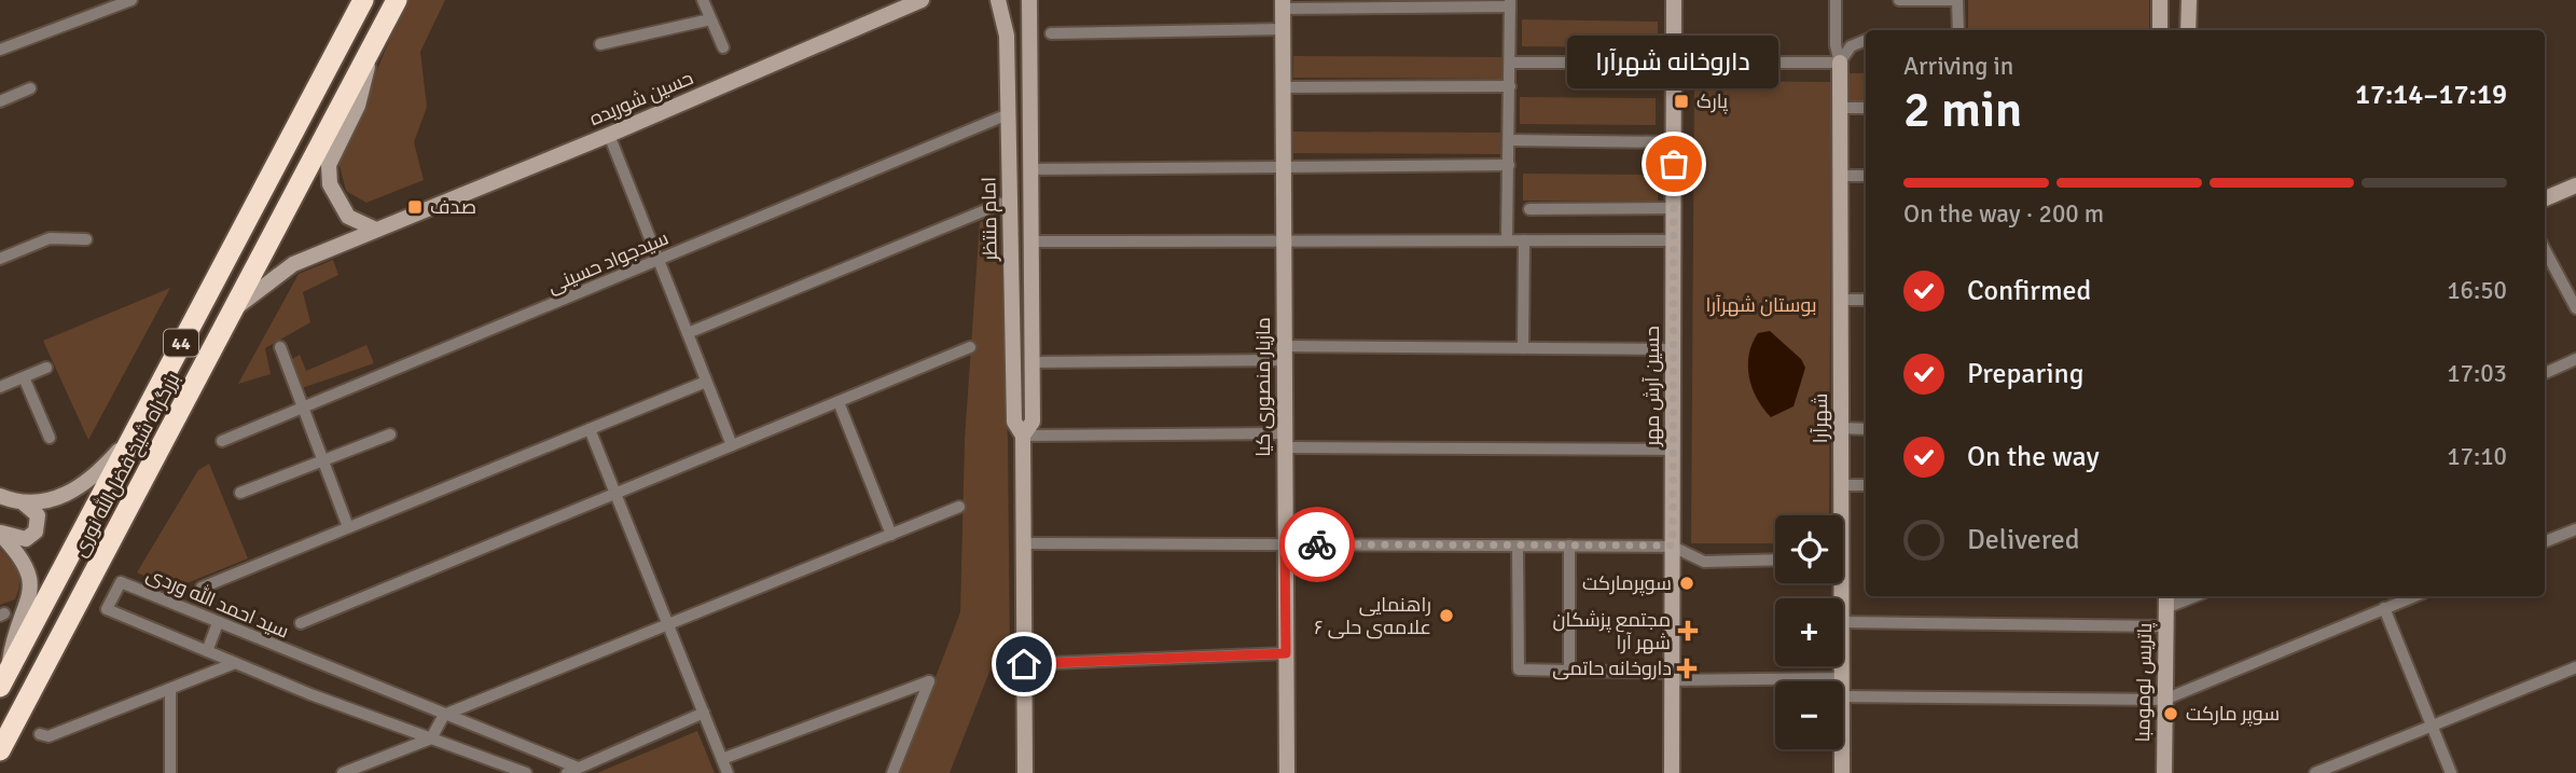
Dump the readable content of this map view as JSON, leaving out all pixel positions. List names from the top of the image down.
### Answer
{
  "streets": {
    "highway": ["44", "بزرگراه شیخ فضل‌الله نوری"],
    "main road": [
      "حسین شوریده",
      "امام منتظر",
      "حسین آرش مهر",
      "مازیار منصوری کیا",
      "شهرآرا",
      "پاتریس لومومبا"
    ],
    "street": ["سیدجواد حسینی", "سید احمد الله وردی"]
  },
  "crossings": [
    ["حسین شوریده", "بزرگراه شیخ فضل‌الله نوری"],
    ["امام منتظر", "سیدجواد حسینی"]
  ],
  "parks": ["بوستان شهرآرا"],
  "places": {
    "transit": ["پارک", "صدف"],
    "other": [
      "داروخانه شهرآرا",
      "سوپرماركت",
      "راهنمایی علامه‌ی حلی ۶",
      "سوپر مارکت"
    ],
    "health": ["مجتمع پزشکان شهر آرا", "داروخانه حاتمی"]
  },
  "page": {
    "heading": ["2 min", "Arriving in", "17:14–17:19"],
    "bubble": "داروخانه شهرآرا",
    "bar": "On the way · 200 m",
    "list": [
      ["Confirmed", "16:50"],
      ["Preparing", "17:03"],
      ["On the way", "17:10"],
      "Delivered"
    ],
    "map_buttons": ["+", "−"]
  }
}
